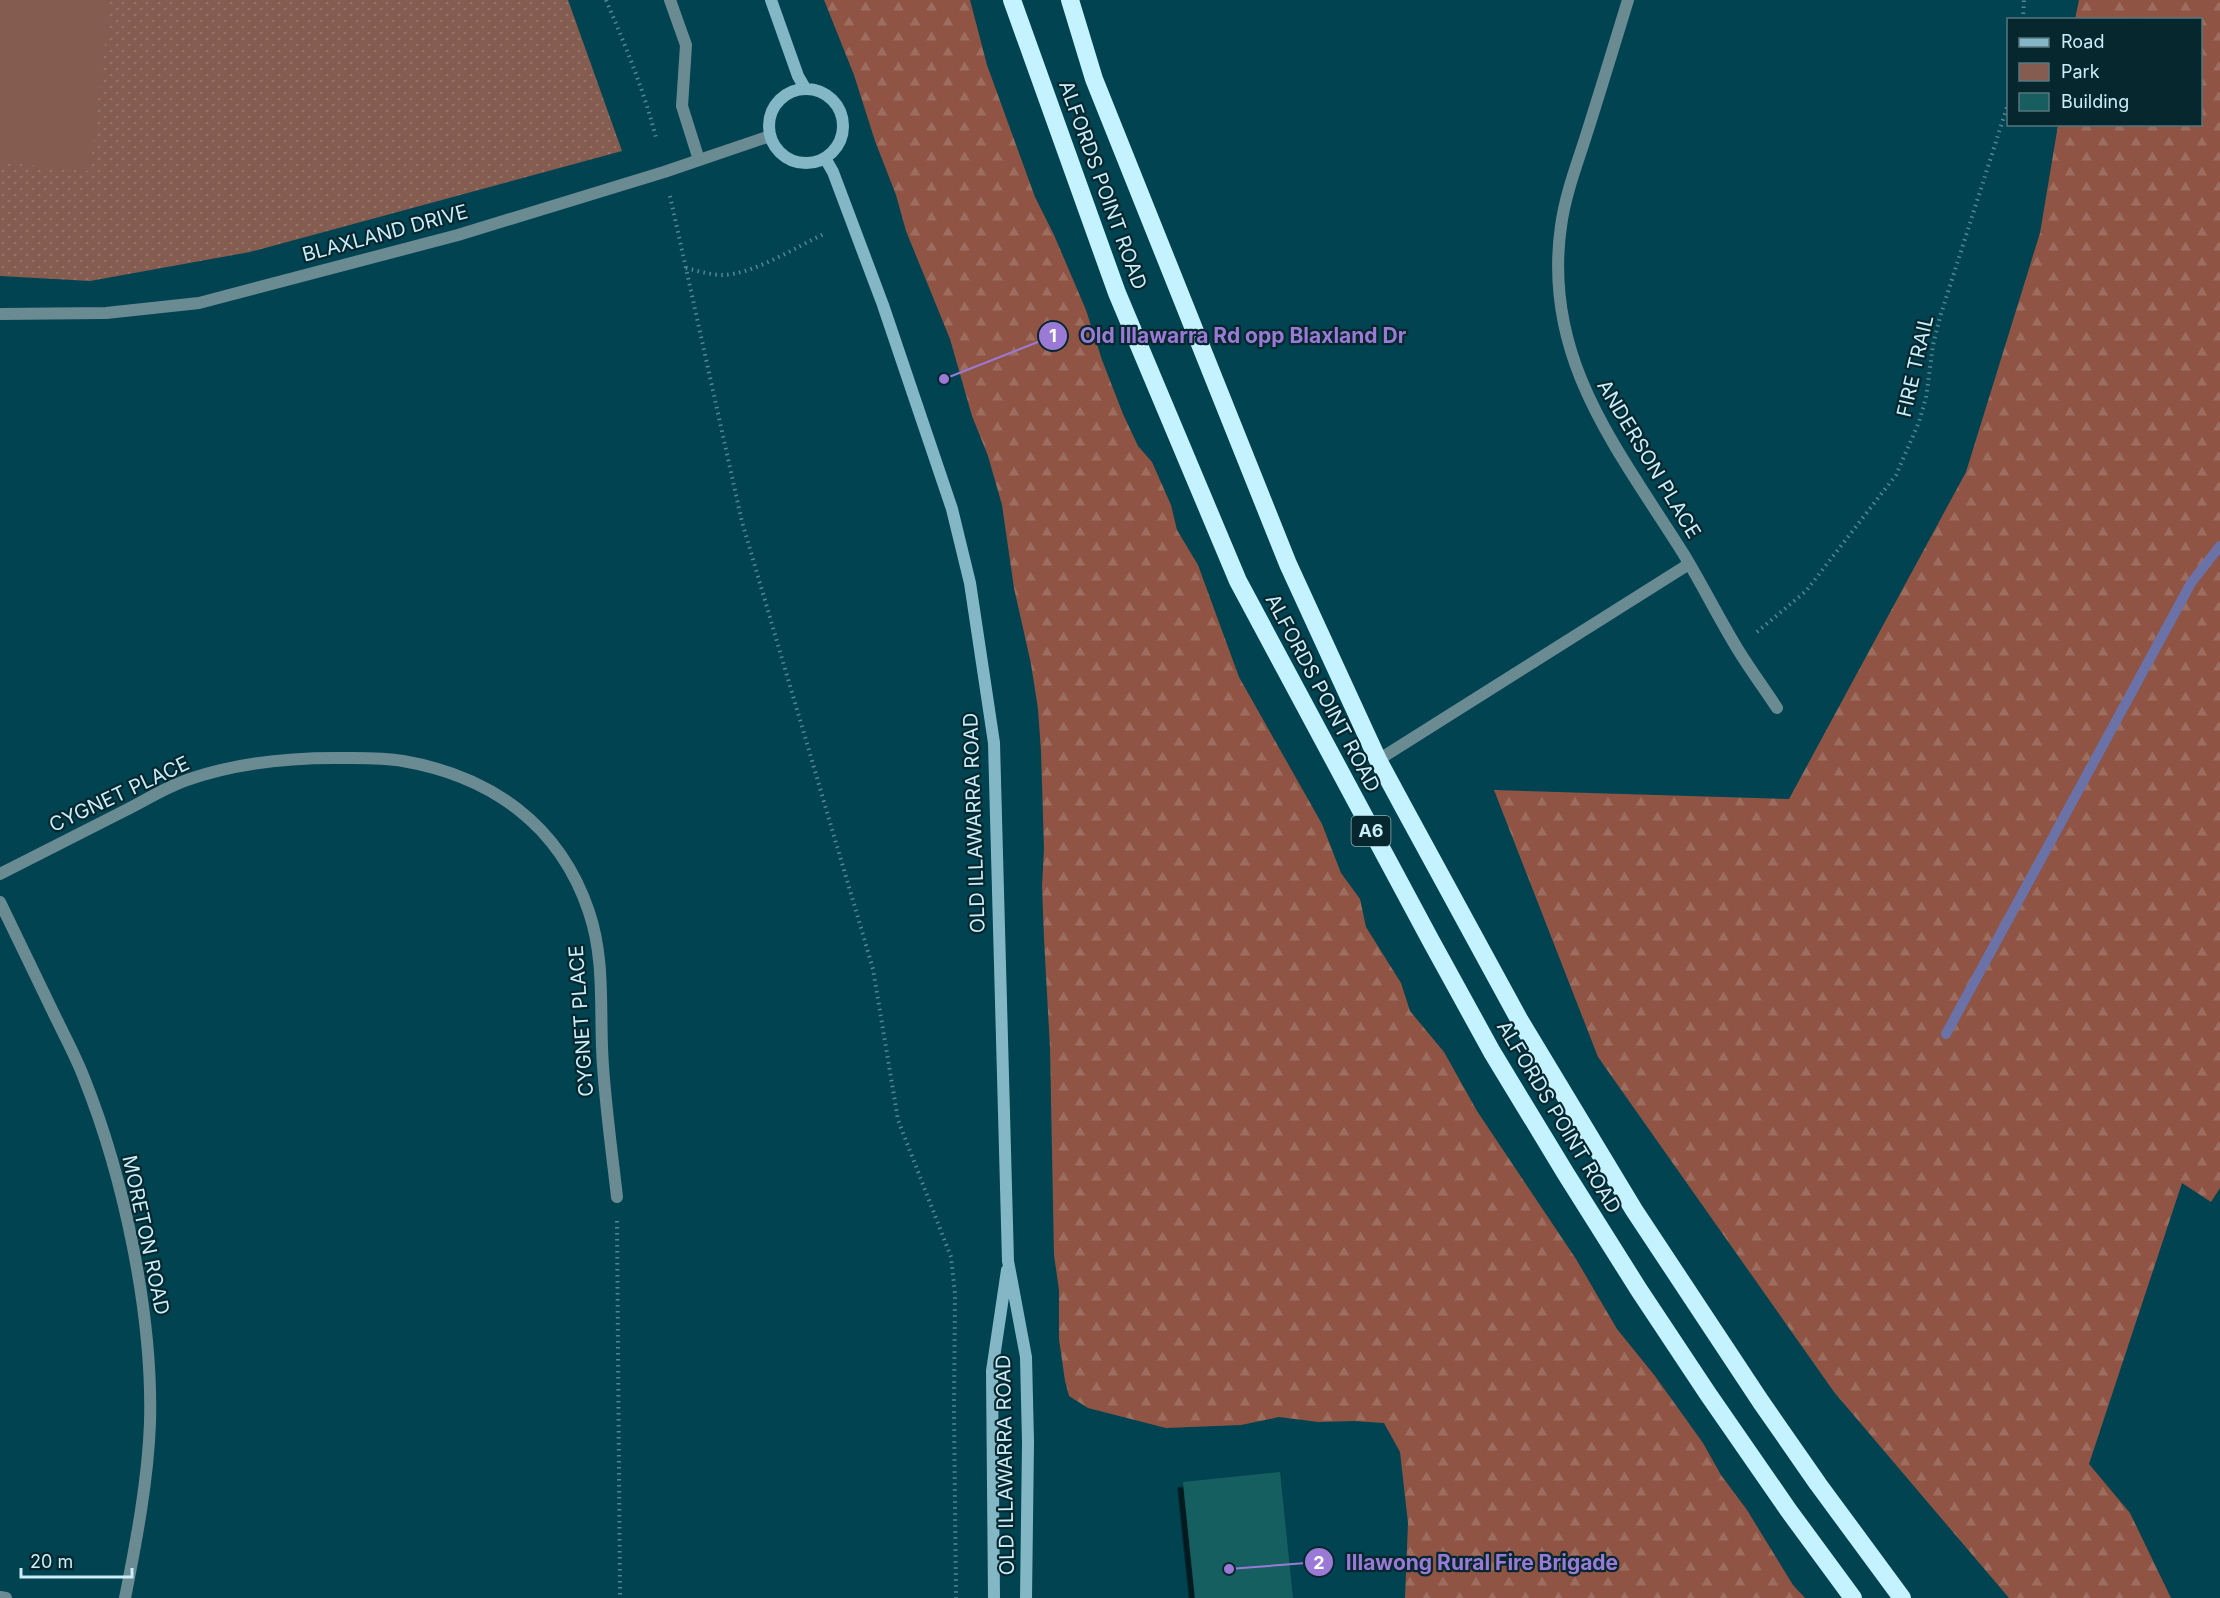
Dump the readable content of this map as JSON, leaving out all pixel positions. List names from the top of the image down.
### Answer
{
  "streets": {
    "highway": ["ALFORDS POINT ROAD", "A6"],
    "street": [
      "BLAXLAND DRIVE",
      "ANDERSON PLACE",
      "CYGNET PLACE",
      "OLD ILLAWARRA ROAD",
      "MORETON ROAD"
    ],
    "path": ["FIRE TRAIL"]
  },
  "crossings": [
    ["BLAXLAND DRIVE", "OLD ILLAWARRA ROAD"],
    ["FIRE TRAIL", "ANDERSON PLACE"]
  ],
  "places": ["Old Illawarra Rd opp Blaxland Dr", "Illawong Rural Fire Brigade"],
  "legend": ["Road", "Park", "Building"],
  "scale_bar": "20 m"
}
